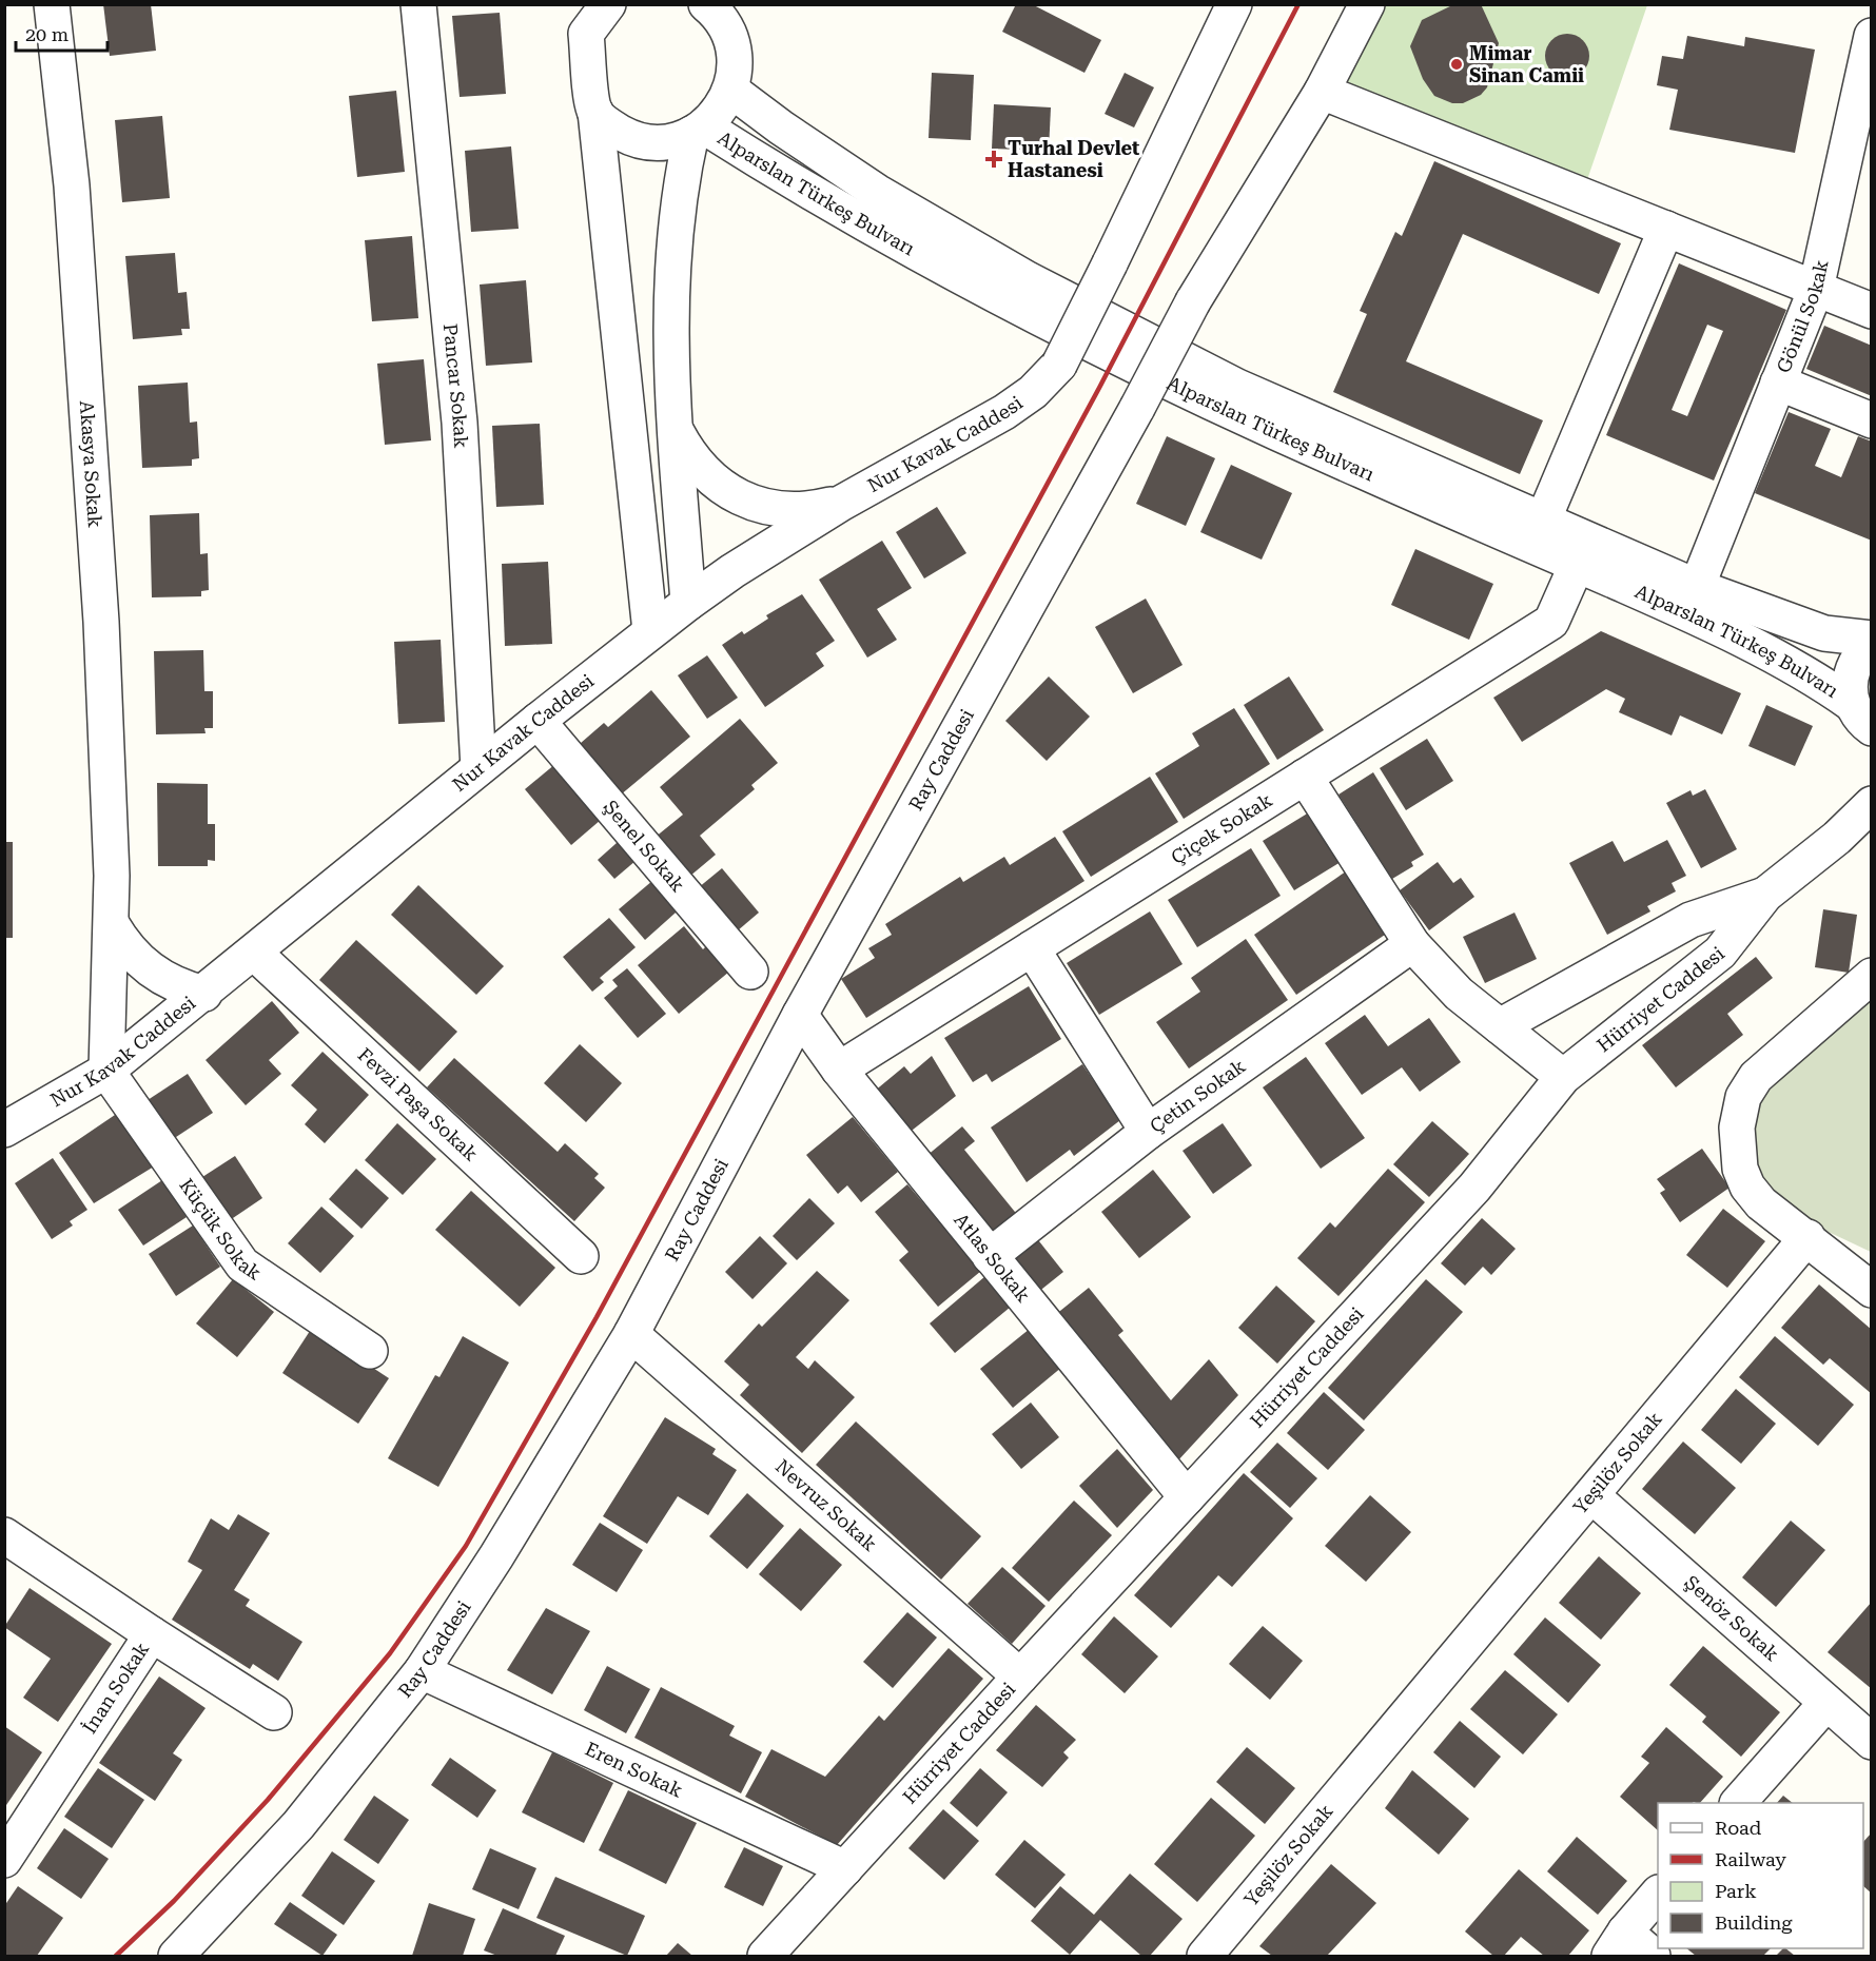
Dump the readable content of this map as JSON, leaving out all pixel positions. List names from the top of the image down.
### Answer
{
  "streets": {
    "street": [
      "Alparslan Türkeş Bulvarı",
      "Gönül Sokak",
      "Pancar Sokak",
      "Nur Kavak Caddesi",
      "Akasya Sokak",
      "Ray Caddesi",
      "Çiçek Sokak",
      "Şenel Sokak",
      "Hürriyet Caddesi",
      "Çetin Sokak",
      "Fevzi Paşa Sokak",
      "Küçük Sokak",
      "Atlas Sokak",
      "Yeşilöz Sokak",
      "Nevruz Sokak",
      "Şenöz Sokak",
      "İnan Sokak",
      "Eren Sokak"
    ]
  },
  "crossings": [
    ["Alparslan Türkeş Bulvarı", "Gönül Sokak"],
    ["Alparslan Türkeş Bulvarı", "Nur Kavak Caddesi"],
    ["Alparslan Türkeş Bulvarı", "Çiçek Sokak"],
    ["Pancar Sokak", "Nur Kavak Caddesi"],
    ["Nur Kavak Caddesi", "Akasya Sokak"],
    ["Nur Kavak Caddesi", "Şenel Sokak"],
    ["Nur Kavak Caddesi", "Fevzi Paşa Sokak"],
    ["Nur Kavak Caddesi", "Küçük Sokak"],
    ["Akasya Sokak", "Küçük Sokak"],
    ["Ray Caddesi", "Atlas Sokak"],
    ["Ray Caddesi", "Nevruz Sokak"],
    ["Ray Caddesi", "Eren Sokak"],
    ["Çiçek Sokak", "Atlas Sokak"],
    ["Hürriyet Caddesi", "Atlas Sokak"],
    ["Hürriyet Caddesi", "Nevruz Sokak"],
    ["Hürriyet Caddesi", "Eren Sokak"],
    ["Çetin Sokak", "Atlas Sokak"],
    ["Yeşilöz Sokak", "Şenöz Sokak"]
  ],
  "places": {
    "other": ["Mimar Sinan Camii"],
    "health": ["Turhal Devlet Hastanesi"]
  },
  "legend": [
    "Road",
    "Railway",
    "Park",
    "Building"
  ],
  "scale_bar": "20 m"
}
